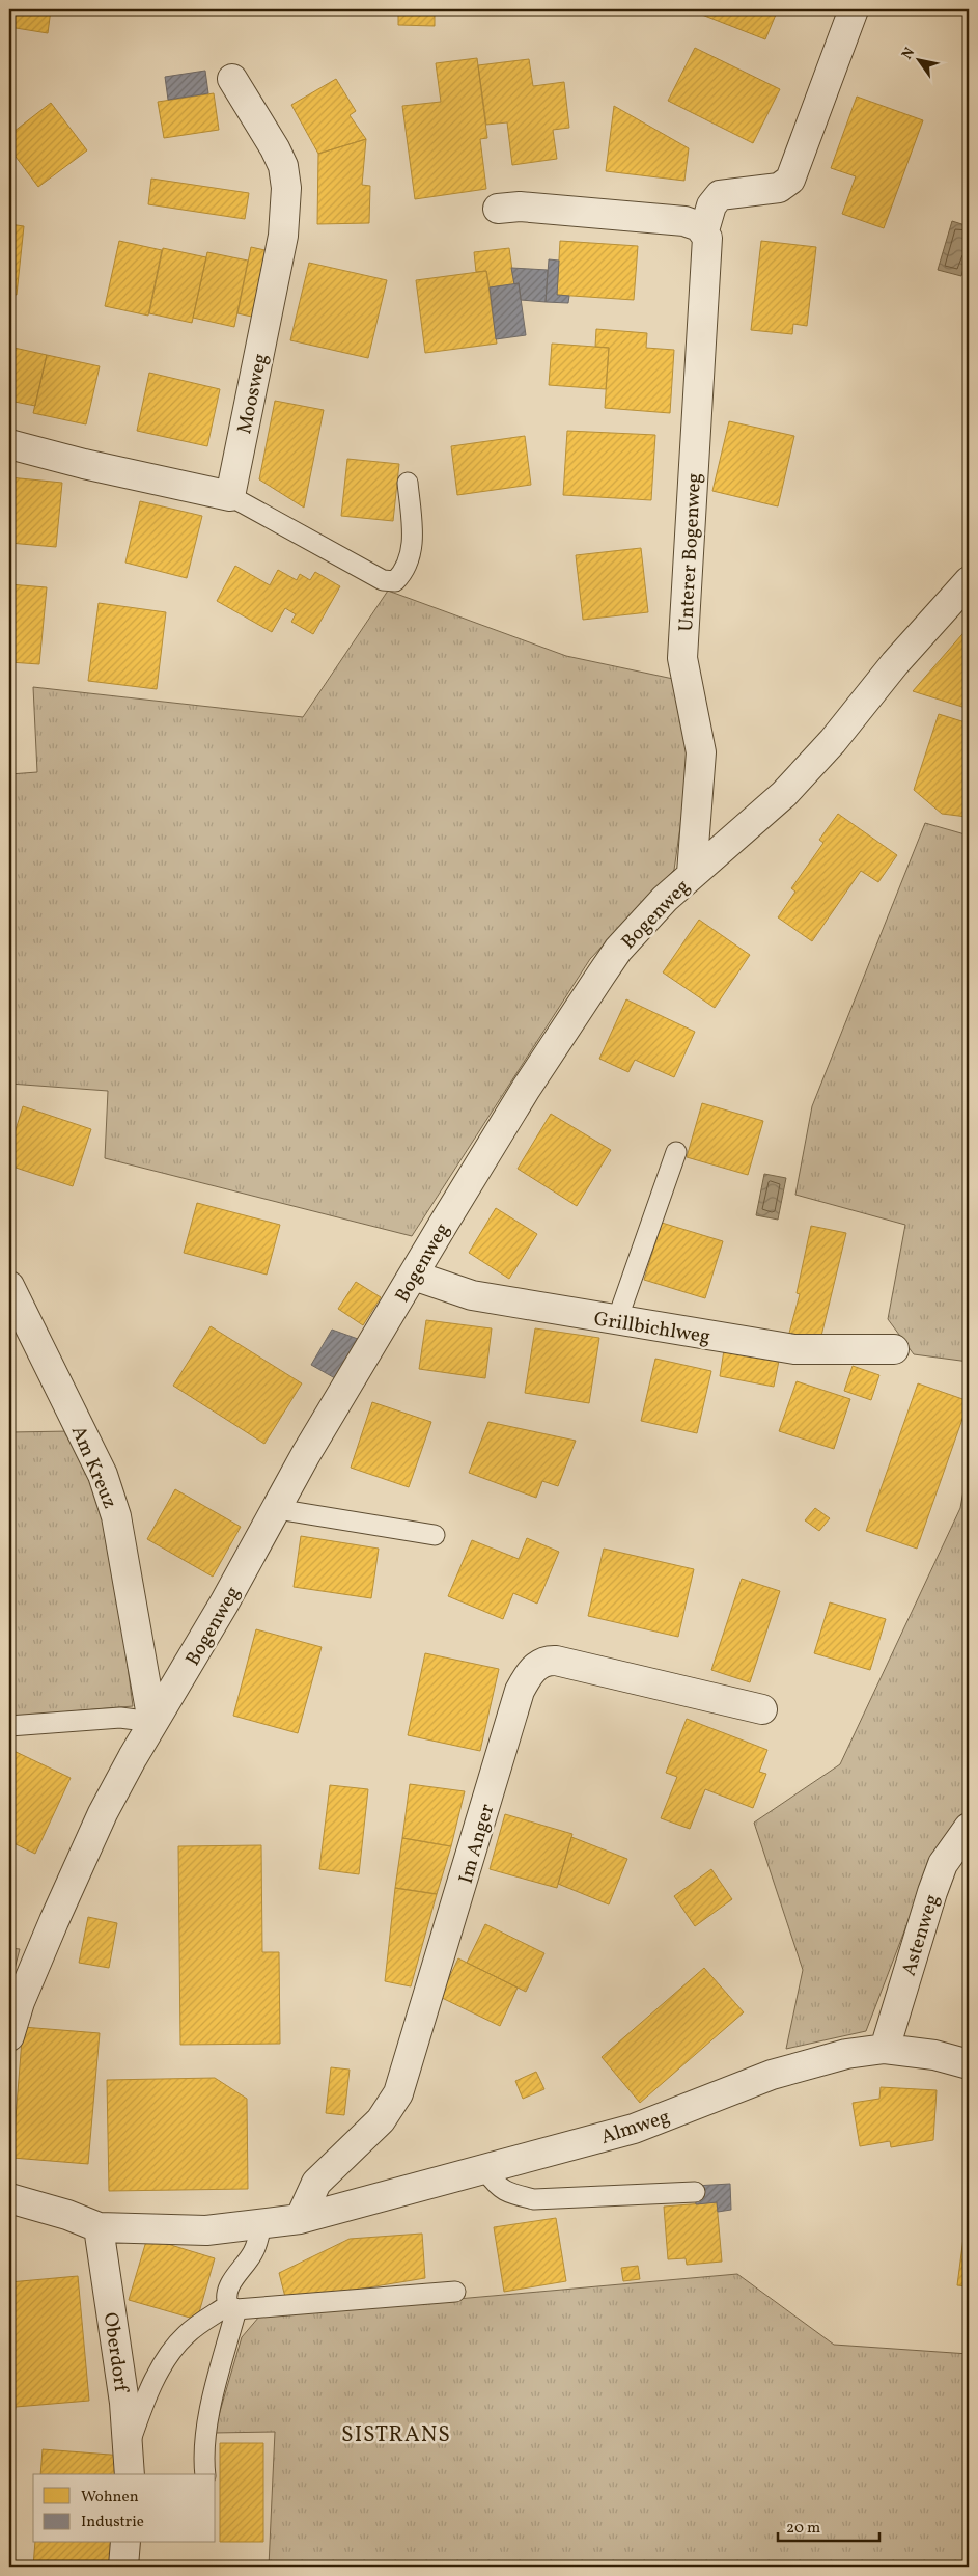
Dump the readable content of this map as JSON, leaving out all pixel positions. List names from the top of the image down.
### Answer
{
  "streets": {
    "street": [
      "Moosweg",
      "Unterer Bogenweg",
      "Bogenweg",
      "Grillbichlweg",
      "Am Kreuz",
      "Im Anger",
      "Astenweg",
      "Almweg",
      "Oberdorf"
    ]
  },
  "crossings": [
    ["Unterer Bogenweg", "Bogenweg"],
    ["Bogenweg", "Grillbichlweg"],
    ["Bogenweg", "Am Kreuz"],
    ["Im Anger", "Almweg"],
    ["Astenweg", "Almweg"]
  ],
  "districts": ["SISTRANS"],
  "legend": ["Wohnen", "Industrie"],
  "scale_bar": "20 m",
  "north": "top left"
}
